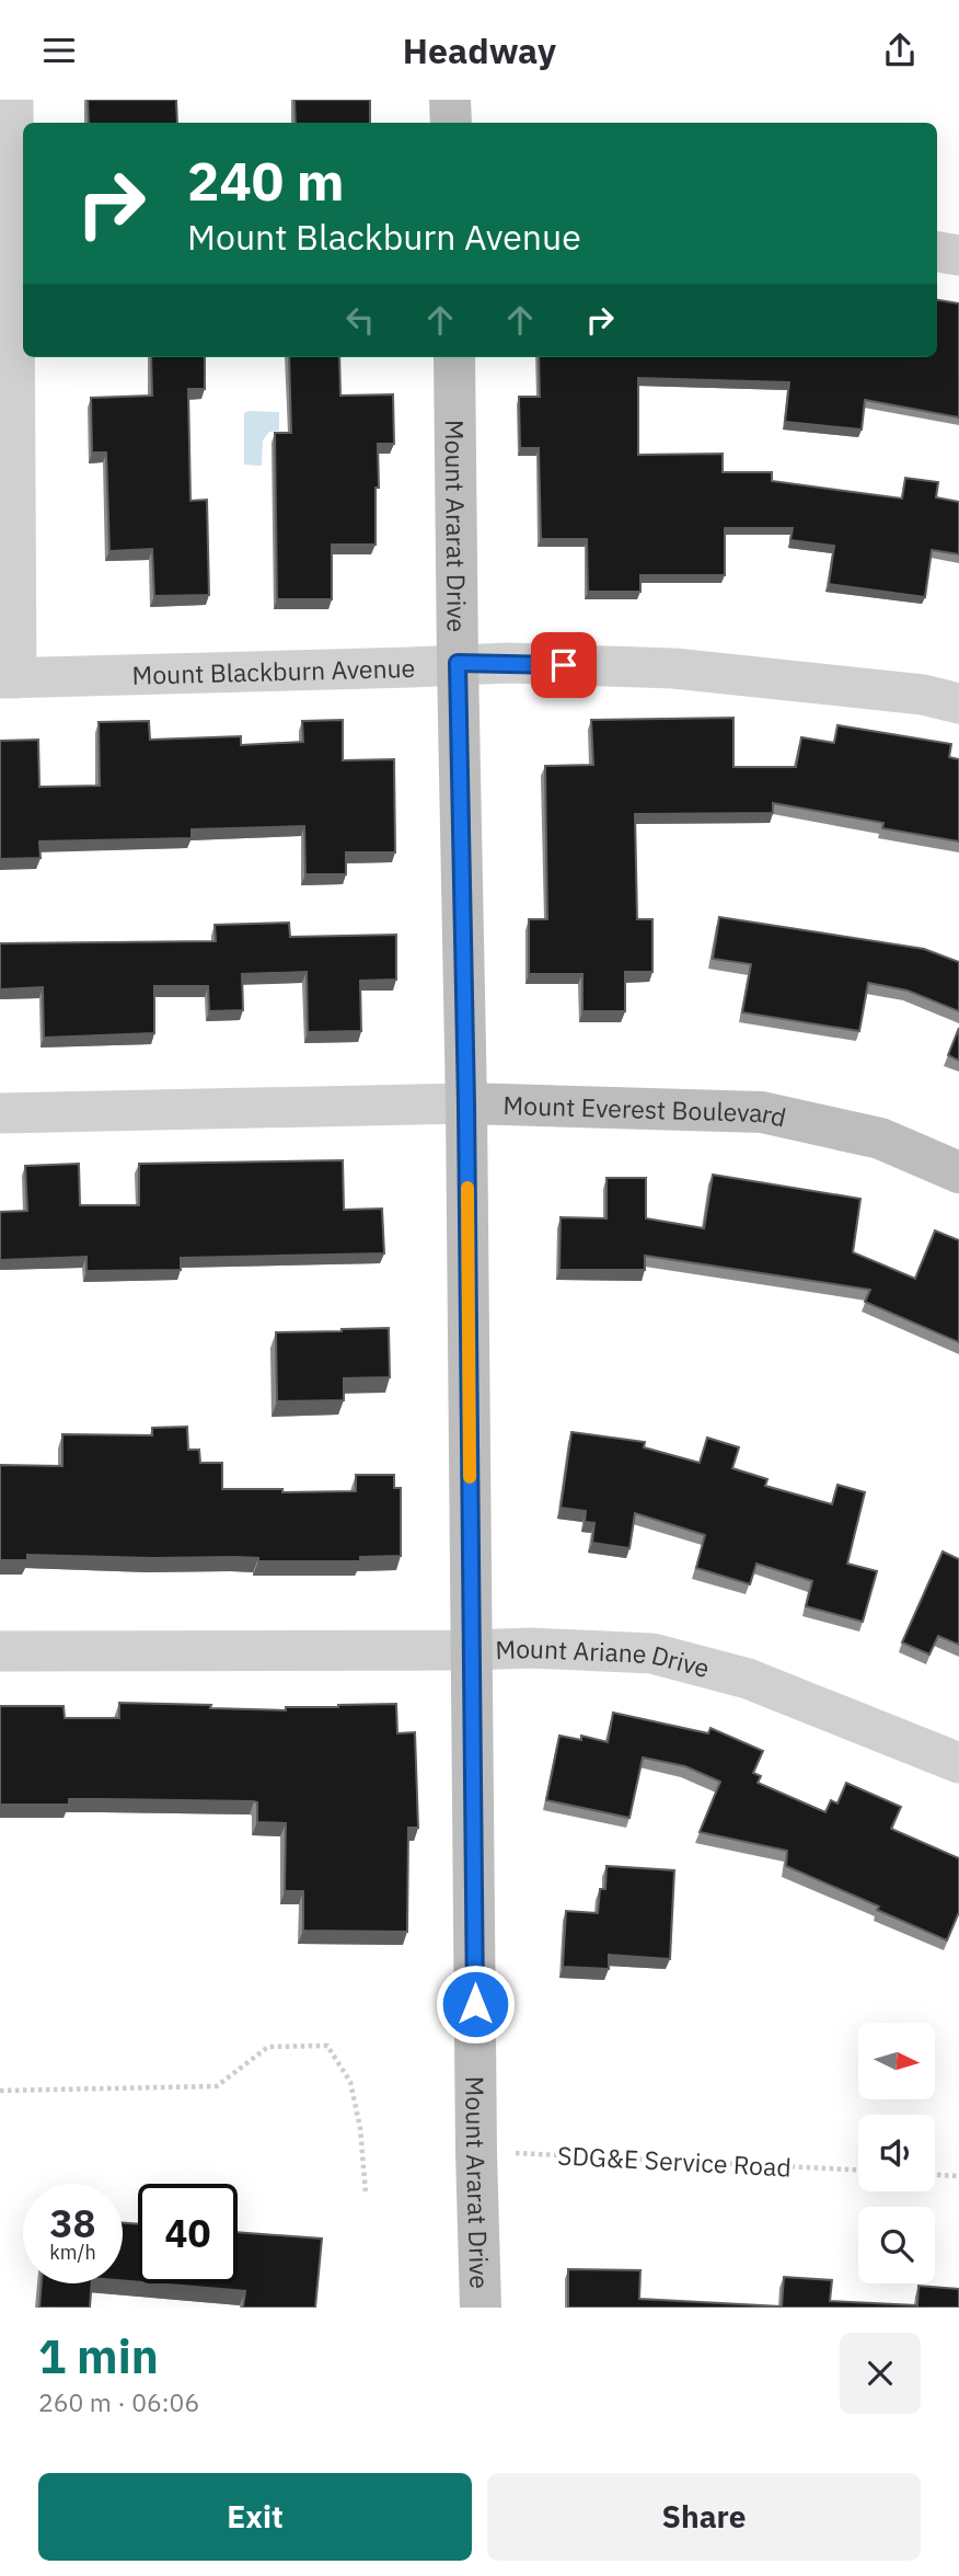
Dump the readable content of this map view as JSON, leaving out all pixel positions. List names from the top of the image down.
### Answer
{
  "streets": {
    "street": [
      "Mount Ararat Drive",
      "Mount Blackburn Avenue",
      "Mount Everest Boulevard",
      "Mount Ariane Drive"
    ],
    "path": ["SDG&E Service Road"]
  },
  "crossings": [
    ["Mount Ararat Drive", "Mount Blackburn Avenue"],
    ["Mount Ararat Drive", "Mount Everest Boulevard"],
    ["Mount Ararat Drive", "Mount Ariane Drive"],
    ["Mount Ararat Drive", "SDG&E Service Road"]
  ],
  "north": "right",
  "page": {
    "header": "Headway",
    "turn": ["240 m", "Mount Blackburn Avenue"],
    "speed": "38 km/h",
    "limit": "40",
    "heading": ["1 min", "260 m · 06:06"],
    "buttons": ["Exit", "Share"]
  }
}
